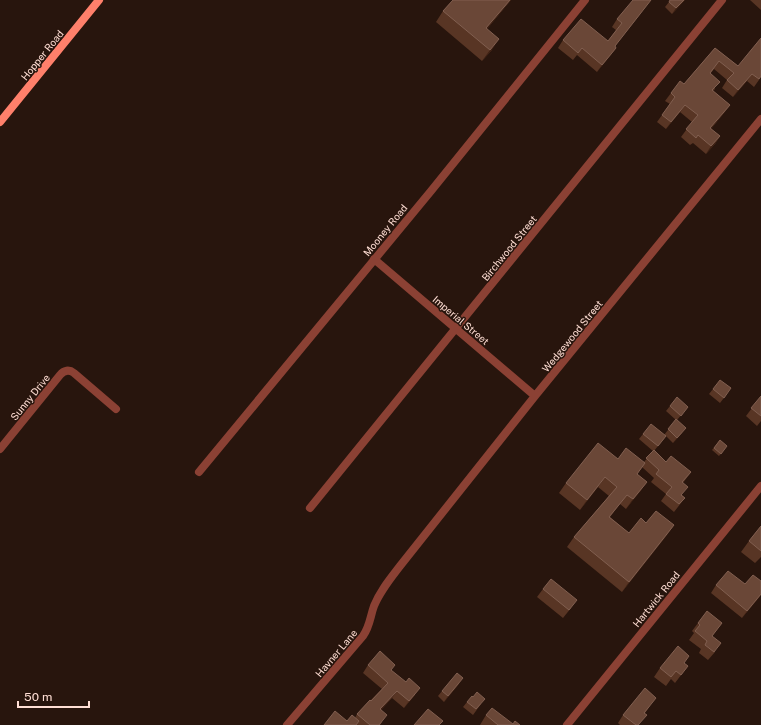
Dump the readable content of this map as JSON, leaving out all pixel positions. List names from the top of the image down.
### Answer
{
  "streets": {
    "main road": ["Hopper Road"],
    "street": [
      "Mooney Road",
      "Birchwood Street",
      "Imperial Street",
      "Wedgewood Street",
      "Sunny Drive",
      "Hartwick Road",
      "Havner Lane"
    ]
  },
  "crossings": [
    ["Mooney Road", "Imperial Street"],
    ["Birchwood Street", "Imperial Street"],
    ["Imperial Street", "Wedgewood Street"],
    ["Wedgewood Street", "Havner Lane"]
  ],
  "scale_bar": "50 m"
}
